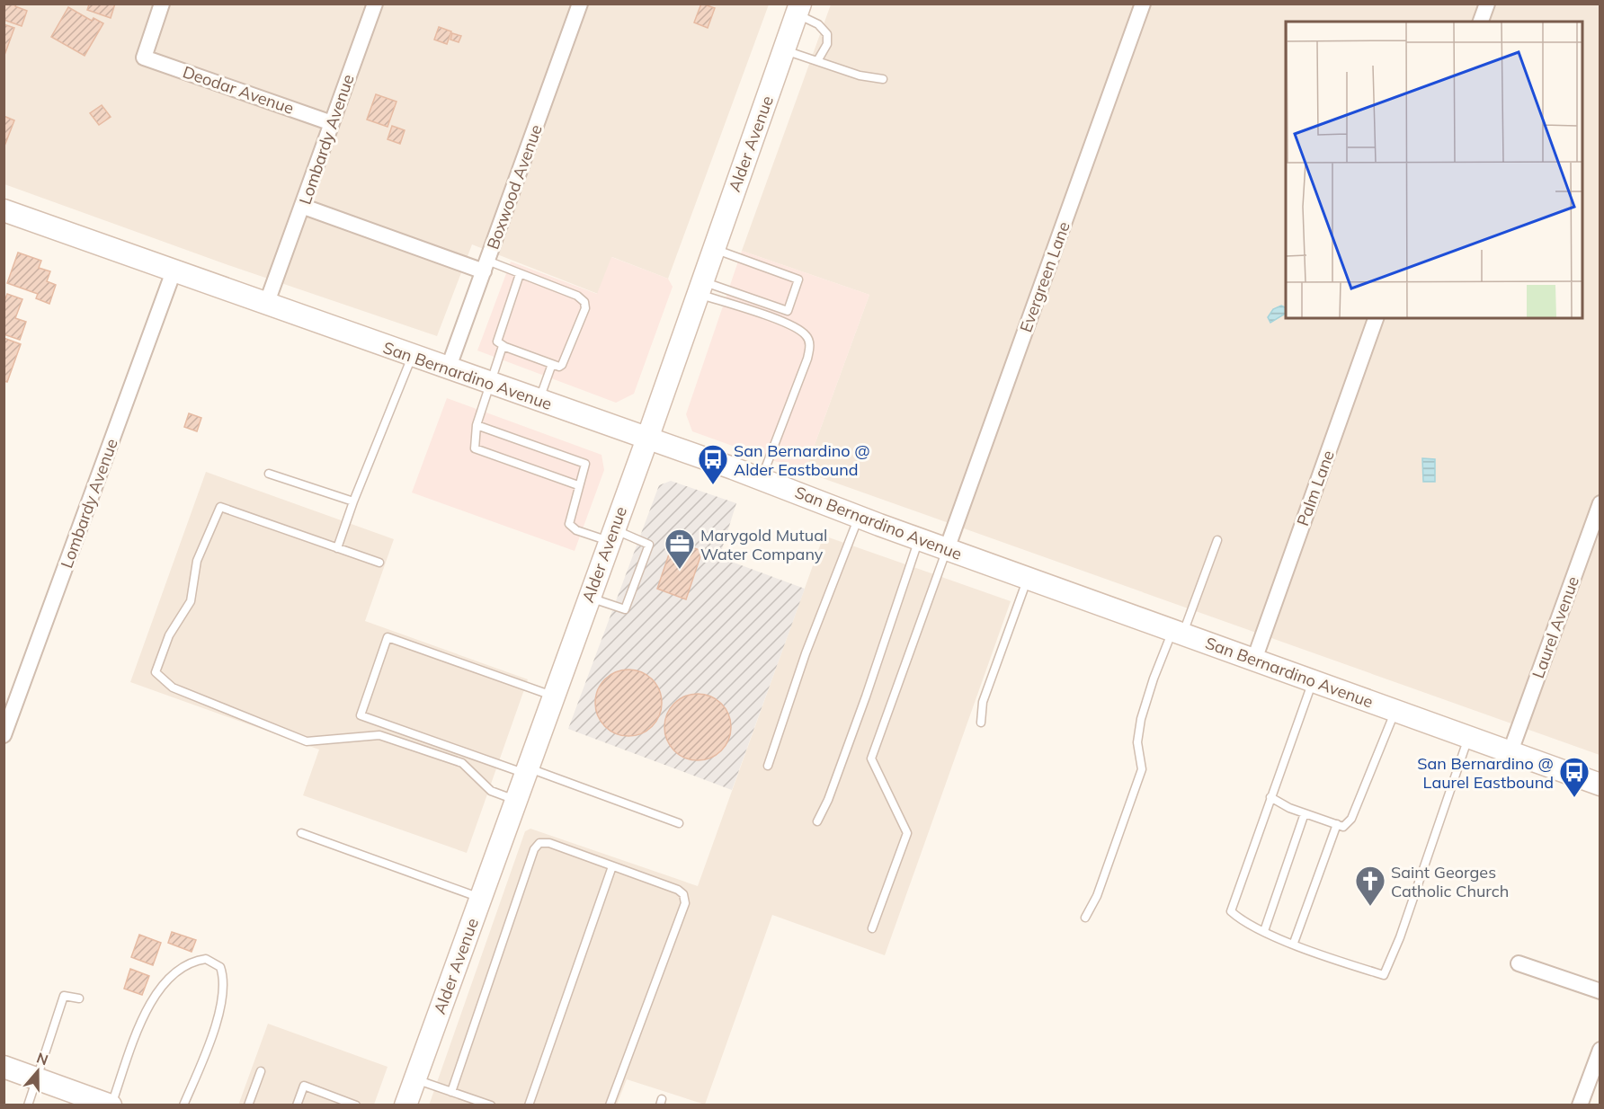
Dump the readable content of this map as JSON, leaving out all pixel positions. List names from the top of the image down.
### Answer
{
  "streets": {
    "main road": ["Alder Avenue", "San Bernardino Avenue"],
    "street": [
      "Deodar Avenue",
      "Lombardy Avenue",
      "Boxwood Avenue",
      "Evergreen Lane",
      "Palm Lane",
      "Laurel Avenue"
    ]
  },
  "crossings": [
    ["Deodar Avenue", "Lombardy Avenue"],
    ["Lombardy Avenue", "San Bernardino Avenue"],
    ["Alder Avenue", "San Bernardino Avenue"],
    ["Boxwood Avenue", "San Bernardino Avenue"],
    ["Evergreen Lane", "San Bernardino Avenue"],
    ["San Bernardino Avenue", "Palm Lane"],
    ["San Bernardino Avenue", "Laurel Avenue"]
  ],
  "places": {
    "bus stop": ["San Bernardino @ Alder Eastbound", "San Bernardino @ Laurel Eastbound"],
    "office": ["Marygold Mutual Water Company"],
    "church": ["Saint Georges Catholic Church"]
  },
  "north": "top"
}
